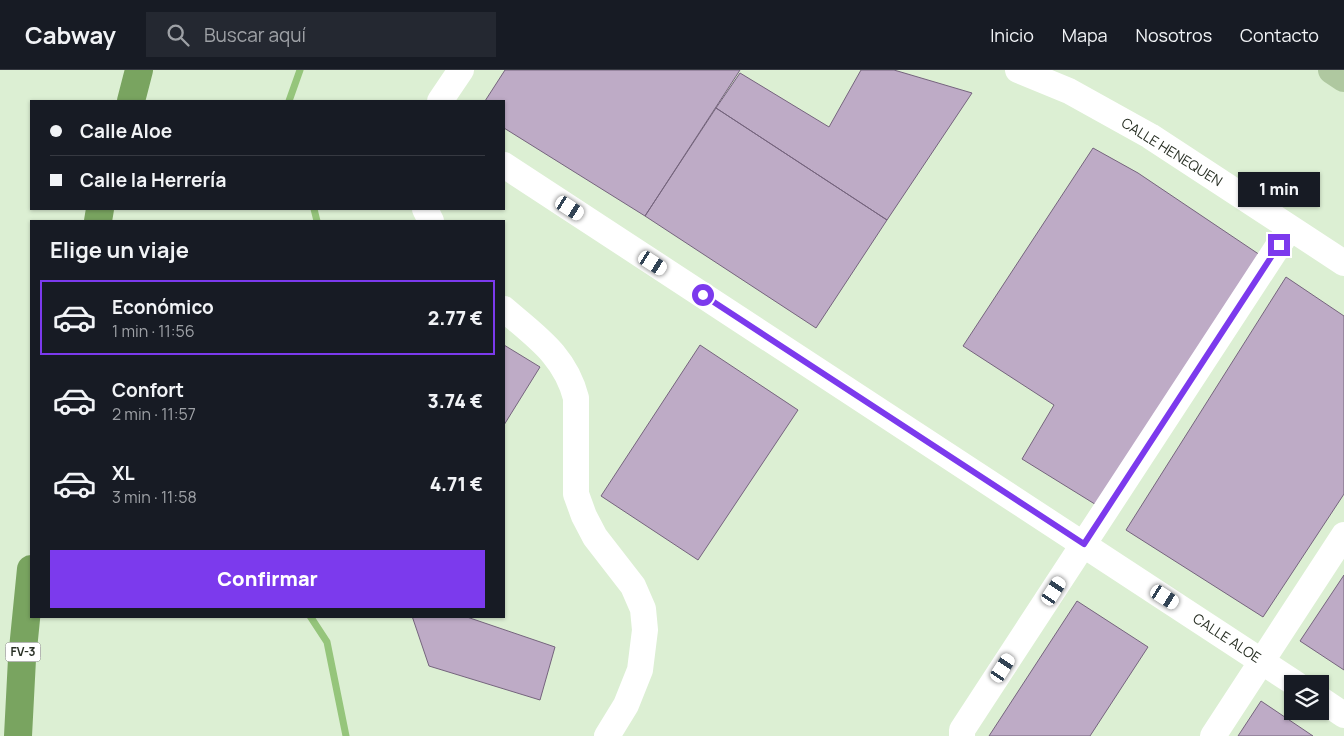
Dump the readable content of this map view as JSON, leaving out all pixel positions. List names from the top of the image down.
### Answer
{
  "streets": {
    "highway": ["FV-3"],
    "street": ["CALLE HENEQUEN", "CALLE ALOE"]
  },
  "page": {
    "header": "Cabway",
    "search": "Buscar aquí",
    "nav": [
      "Inicio",
      "Mapa",
      "Nosotros",
      "Contacto"
    ],
    "banner": ["Calle Aloe", "Calle la Herrería"],
    "bubble": "1 min",
    "heading": "Elige un viaje",
    "list": [
      {
        "name": "Económico",
        "note": "1 min · 11:56",
        "value": "2.77 €"
      },
      {
        "name": "Confort",
        "note": "2 min · 11:57",
        "value": "3.74 €"
      },
      {
        "name": "XL",
        "note": "3 min · 11:58",
        "value": "4.71 €"
      }
    ],
    "buttons": "Confirmar"
  }
}
